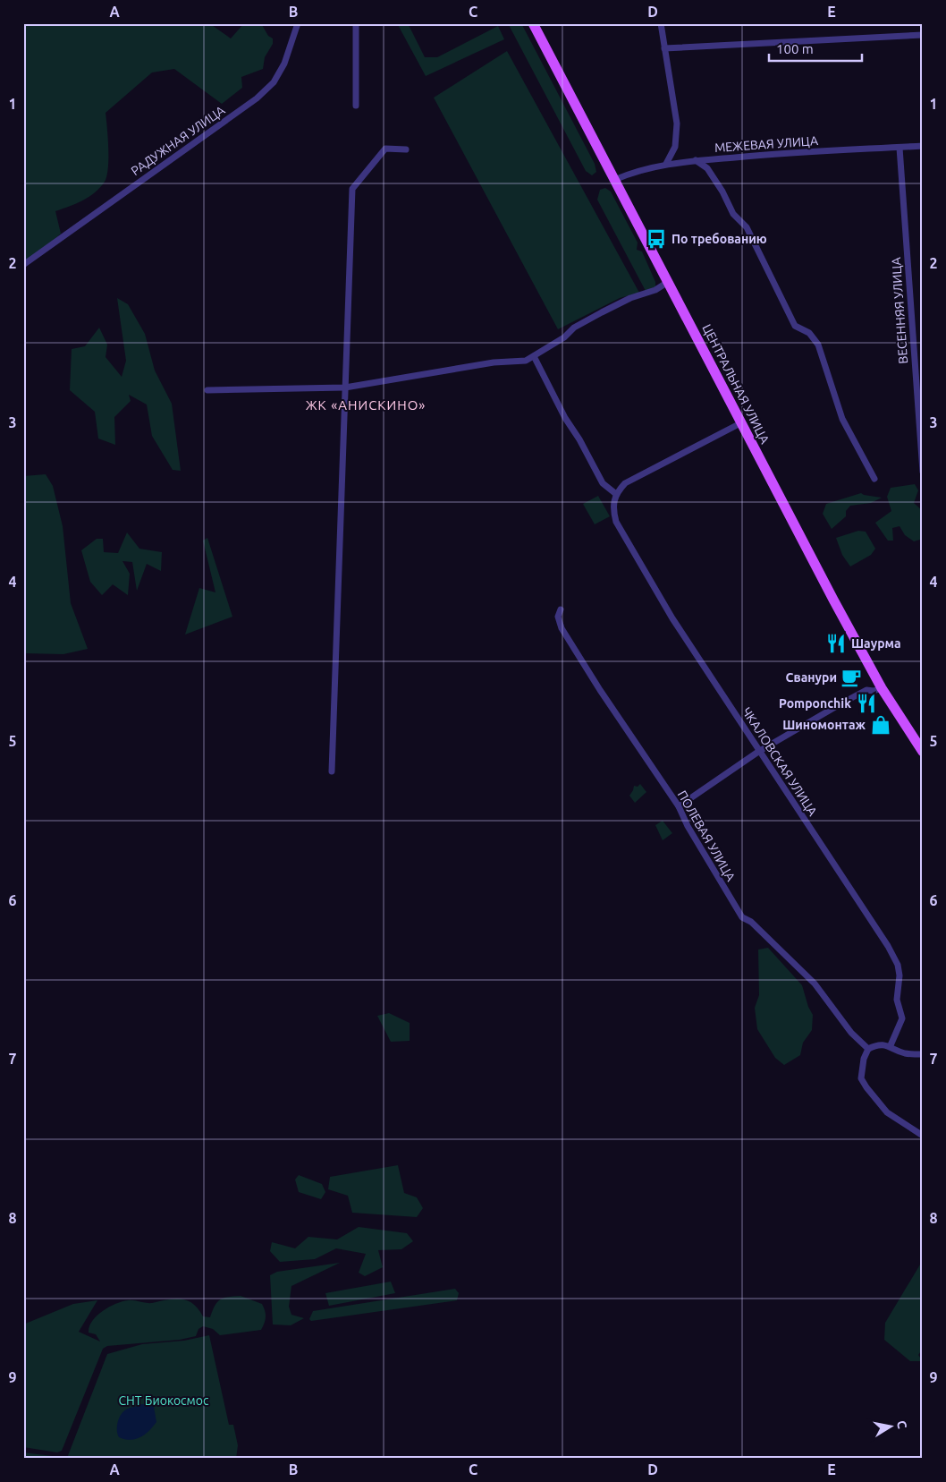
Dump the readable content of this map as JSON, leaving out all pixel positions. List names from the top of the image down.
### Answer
{
  "streets": {
    "main road": ["ЦЕНТРАЛЬНАЯ УЛИЦА"],
    "street": [
      "РАДУЖНАЯ УЛИЦА",
      "МЕЖЕВАЯ УЛИЦА",
      "ВЕСЕННЯЯ УЛИЦА",
      "ЧКАЛОВСКАЯ УЛИЦА",
      "ПОЛЕВАЯ УЛИЦА"
    ]
  },
  "crossings": [
    ["МЕЖЕВАЯ УЛИЦА", "ВЕСЕННЯЯ УЛИЦА"],
    ["МЕЖЕВАЯ УЛИЦА", "ЦЕНТРАЛЬНАЯ УЛИЦА"]
  ],
  "districts": ["ЖК «АНИСКИНО»"],
  "parks": ["СНТ Биокосмос"],
  "places": {
    "bus stop": ["По требованию"],
    "restaurant": ["Шаурма", "Pomponchik"],
    "cafe": ["Сванури"],
    "shop": ["Шиномонтаж"]
  },
  "scale_bar": "100 m",
  "north": "right",
  "grid": {
    "columns": [
      "A",
      "B",
      "C",
      "D",
      "E"
    ],
    "rows": [
      "1",
      "2",
      "3",
      "4",
      "5",
      "6",
      "7",
      "8",
      "9"
    ]
  }
}
